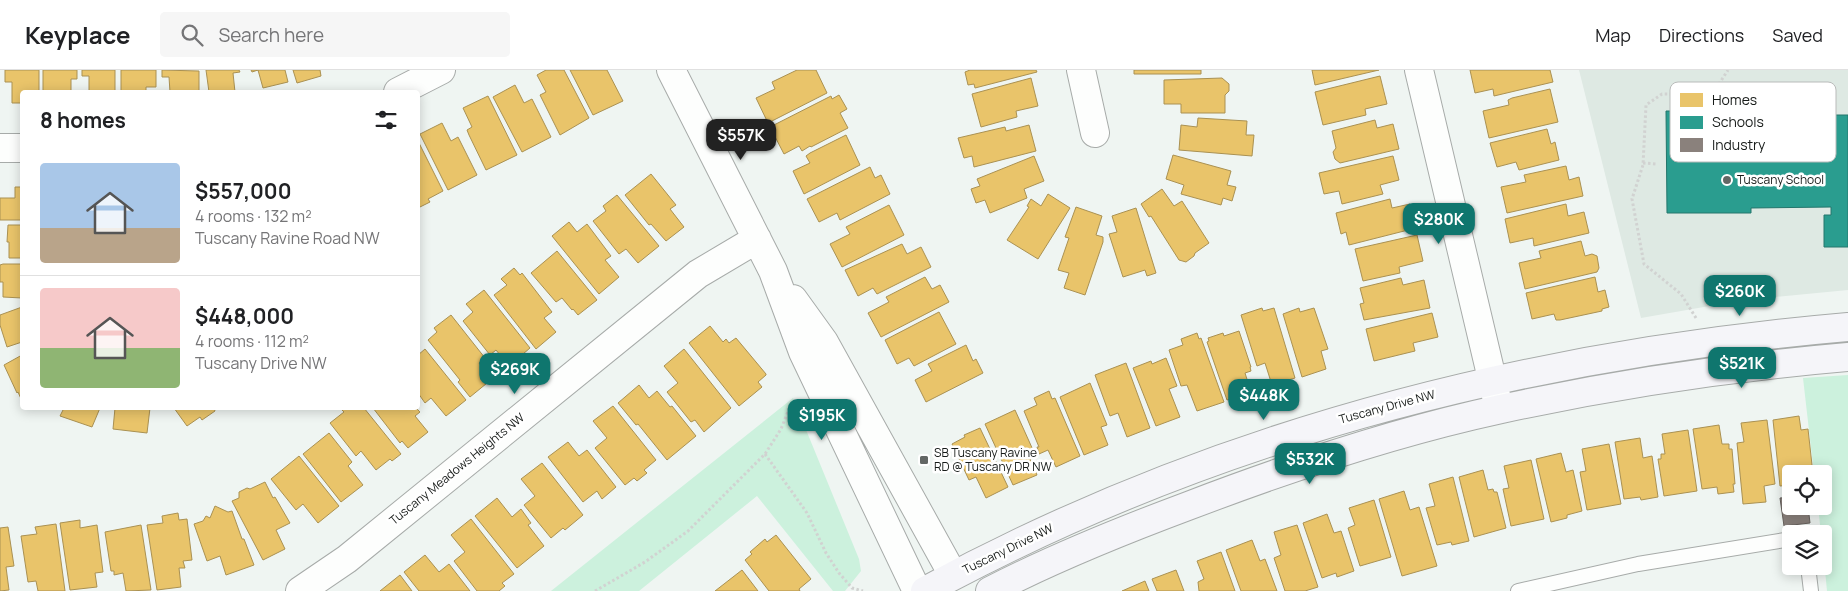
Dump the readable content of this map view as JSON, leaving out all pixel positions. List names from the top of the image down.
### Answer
{
  "streets": {
    "street": ["Tuscany Drive NW", "Tuscany Meadows Heights NW"]
  },
  "places": {
    "other": ["Tuscany School"],
    "transit": ["SB Tuscany Ravine RD @ Tuscany DR NW"]
  },
  "legend": ["Homes", "Schools", "Industry"],
  "page": {
    "header": "Keyplace",
    "search": "Search here",
    "nav": ["Map", "Directions", "Saved"],
    "heading": "8 homes",
    "price": [
      "$557K",
      "$280K",
      "$260K",
      "$521K",
      "$269K",
      "$448K",
      "$195K",
      "$532K"
    ],
    "list": [
      {
        "name": "$557,000",
        "note": "4 rooms · 132 m² · Tuscany Ravine Road NW"
      },
      {
        "name": "$448,000",
        "note": "4 rooms · 112 m² · Tuscany Drive NW"
      }
    ]
  }
}
